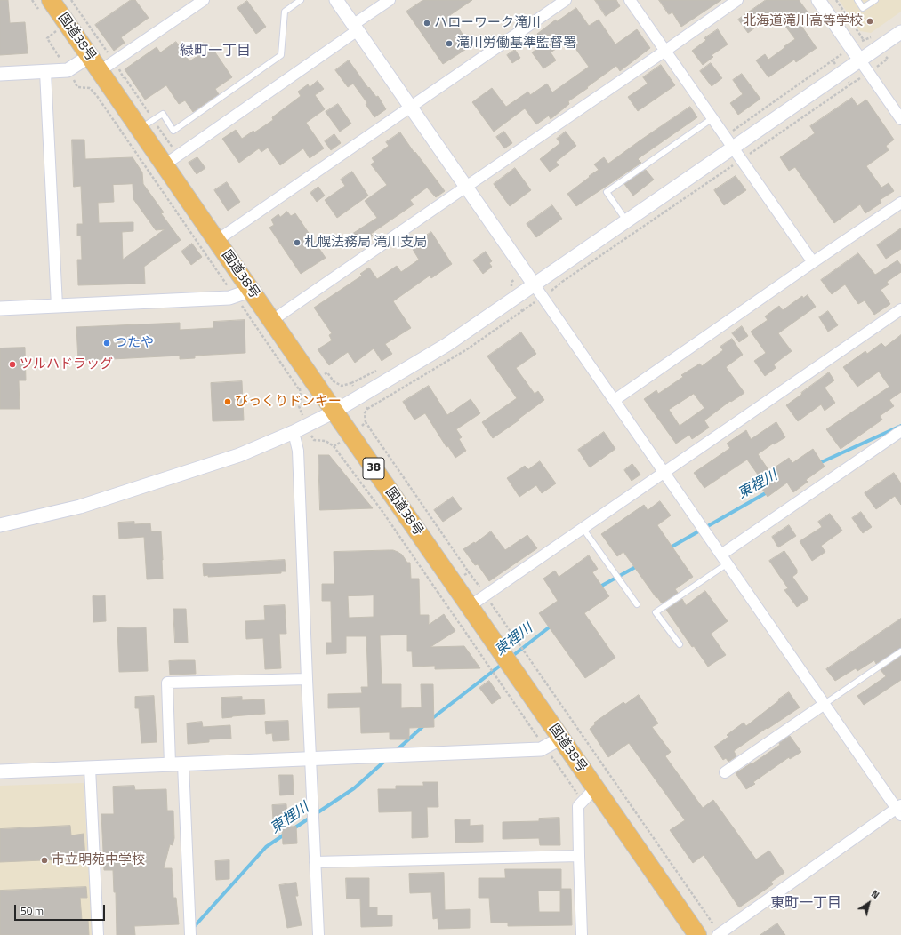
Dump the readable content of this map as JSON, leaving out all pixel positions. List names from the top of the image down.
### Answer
{
  "streets": {
    "highway": ["国道38号", "38"]
  },
  "districts": ["緑町一丁目", "東町一丁目"],
  "water": ["東裡川"],
  "places": [
    "北海道滝川高等学校",
    "ハローワーク滝川",
    "滝川労働基準監督署",
    "札幌法務局 滝川支局",
    "つたや",
    "ツルハドラッグ",
    "びっくりドンキー",
    "市立明苑中学校"
  ],
  "scale_bar": "50 m",
  "north": "top right"
}
